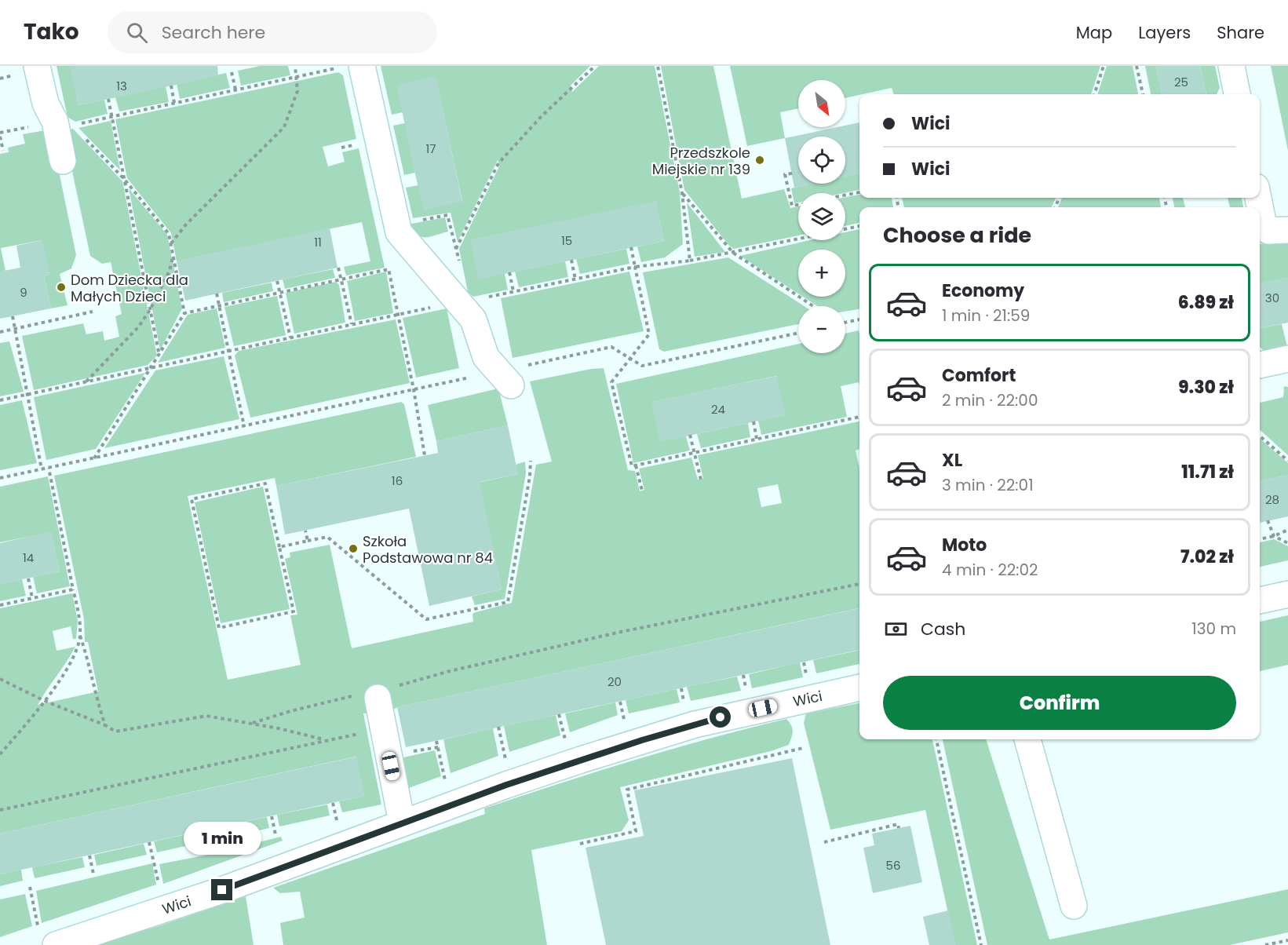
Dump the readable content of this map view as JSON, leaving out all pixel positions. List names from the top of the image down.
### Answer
{
  "streets": {
    "street": ["Wici"]
  },
  "places": ["Przedszkole Miejskie nr 139", "Dom Dziecka dla Małych Dzieci", "Szkoła Podstawowa nr 84"],
  "house_numbers": [
    "25",
    "13",
    "17",
    "15",
    "11",
    "9",
    "30",
    "24",
    "16",
    "28",
    "14",
    "20",
    "56"
  ],
  "north": "bottom right",
  "page": {
    "header": "Tako",
    "search": "Search here",
    "nav": ["Map", "Layers", "Share"],
    "map_buttons": ["+", "−"],
    "banner": ["Wici", "Wici"],
    "heading": "Choose a ride",
    "list": [
      {
        "name": "Economy",
        "note": "1 min · 21:59",
        "value": "6.89 zł"
      },
      {
        "name": "Comfort",
        "note": "2 min · 22:00",
        "value": "9.30 zł"
      },
      {
        "name": "XL",
        "note": "3 min · 22:01",
        "value": "11.71 zł"
      },
      {
        "name": "Moto",
        "note": "4 min · 22:02",
        "value": "7.02 zł"
      }
    ],
    "pay": ["Cash", "130 m"],
    "buttons": "Confirm",
    "bubble": "1 min"
  }
}
